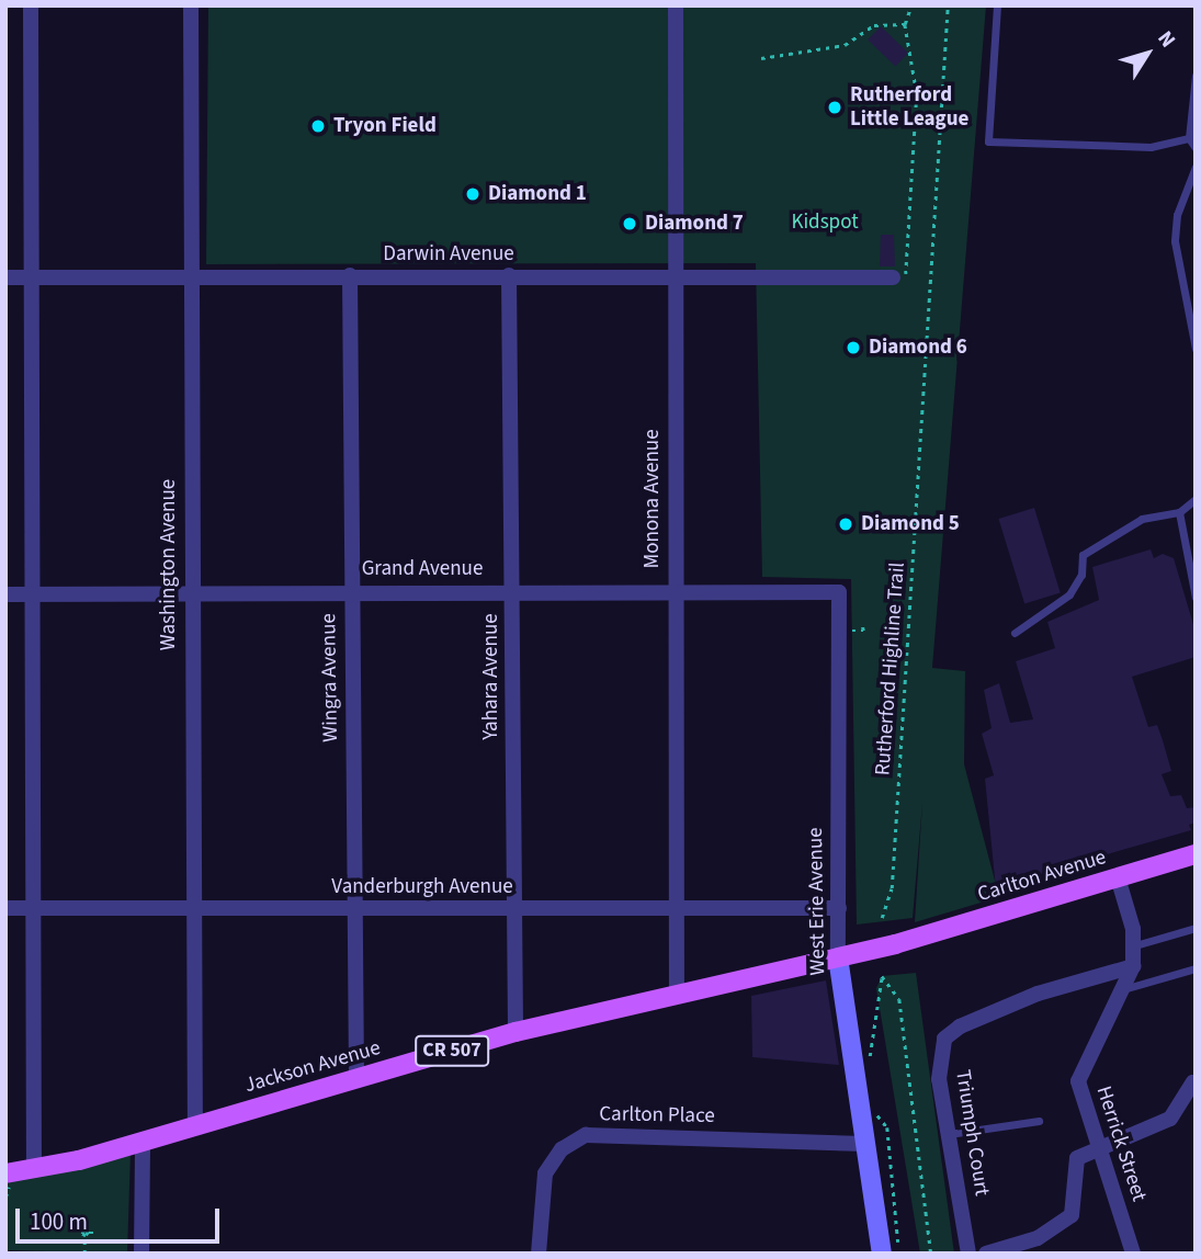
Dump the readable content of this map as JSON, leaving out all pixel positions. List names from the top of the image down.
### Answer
{
  "streets": {
    "main road": ["Carlton Avenue", "CR 507", "Jackson Avenue"],
    "street": [
      "Darwin Avenue",
      "Monona Avenue",
      "Washington Avenue",
      "Grand Avenue",
      "Yahara Avenue",
      "Wingra Avenue",
      "Vanderburgh Avenue",
      "West Erie Avenue",
      "Carlton Place",
      "Triumph Court",
      "Herrick Street"
    ],
    "path": ["Rutherford Highline Trail"]
  },
  "crossings": [
    ["Darwin Avenue", "Monona Avenue"],
    ["Darwin Avenue", "Washington Avenue"],
    ["Darwin Avenue", "Yahara Avenue"],
    ["Darwin Avenue", "Wingra Avenue"],
    ["Monona Avenue", "Grand Avenue"],
    ["Monona Avenue", "Vanderburgh Avenue"],
    ["Monona Avenue", "Jackson Avenue"],
    ["Washington Avenue", "Grand Avenue"],
    ["Washington Avenue", "Vanderburgh Avenue"],
    ["Washington Avenue", "Jackson Avenue"],
    ["Grand Avenue", "Yahara Avenue"],
    ["Grand Avenue", "Wingra Avenue"],
    ["Grand Avenue", "West Erie Avenue"],
    ["Yahara Avenue", "Vanderburgh Avenue"],
    ["Yahara Avenue", "Jackson Avenue"],
    ["Wingra Avenue", "Vanderburgh Avenue"],
    ["Wingra Avenue", "Jackson Avenue"],
    ["Carlton Avenue", "Jackson Avenue"],
    ["Carlton Avenue", "Herrick Street"],
    ["Vanderburgh Avenue", "West Erie Avenue"],
    ["West Erie Avenue", "Jackson Avenue"],
    ["West Erie Avenue", "Carlton Place"],
    ["Triumph Court", "Herrick Street"]
  ],
  "parks": ["Kidspot"],
  "places": [
    "Rutherford Little League",
    "Tryon Field",
    "Diamond 1",
    "Diamond 7",
    "Diamond 6",
    "Diamond 5"
  ],
  "scale_bar": "100 m",
  "north": "top right"
}
